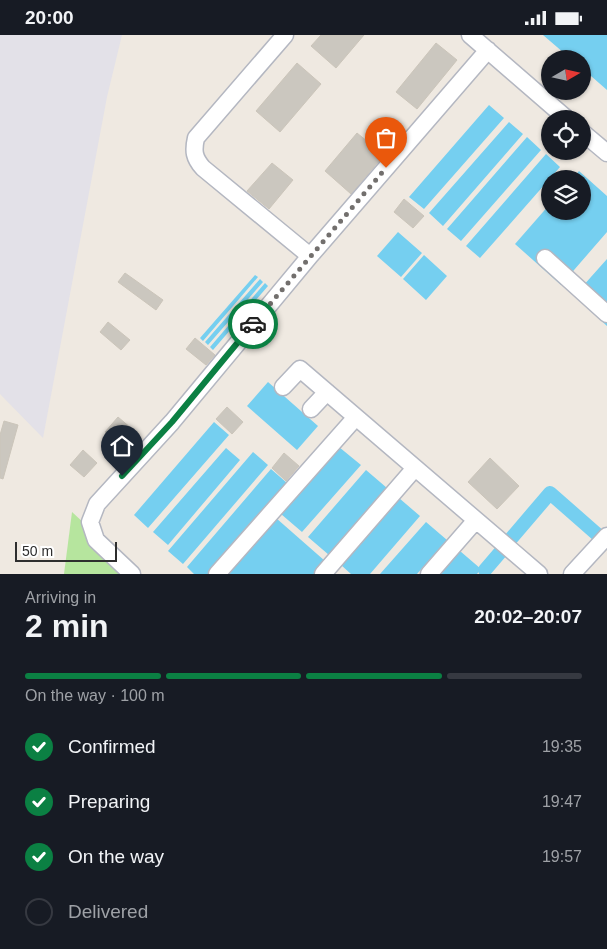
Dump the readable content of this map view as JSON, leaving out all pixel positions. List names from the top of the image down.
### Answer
{
  "scale_bar": "50 m",
  "north": "right",
  "page": {
    "status": "20:00",
    "scale": "50 m",
    "heading": ["2 min", "Arriving in", "20:02–20:07"],
    "bar": "On the way · 100 m",
    "list": [
      ["Confirmed", "19:35"],
      ["Preparing", "19:47"],
      ["On the way", "19:57"],
      "Delivered"
    ]
  }
}
